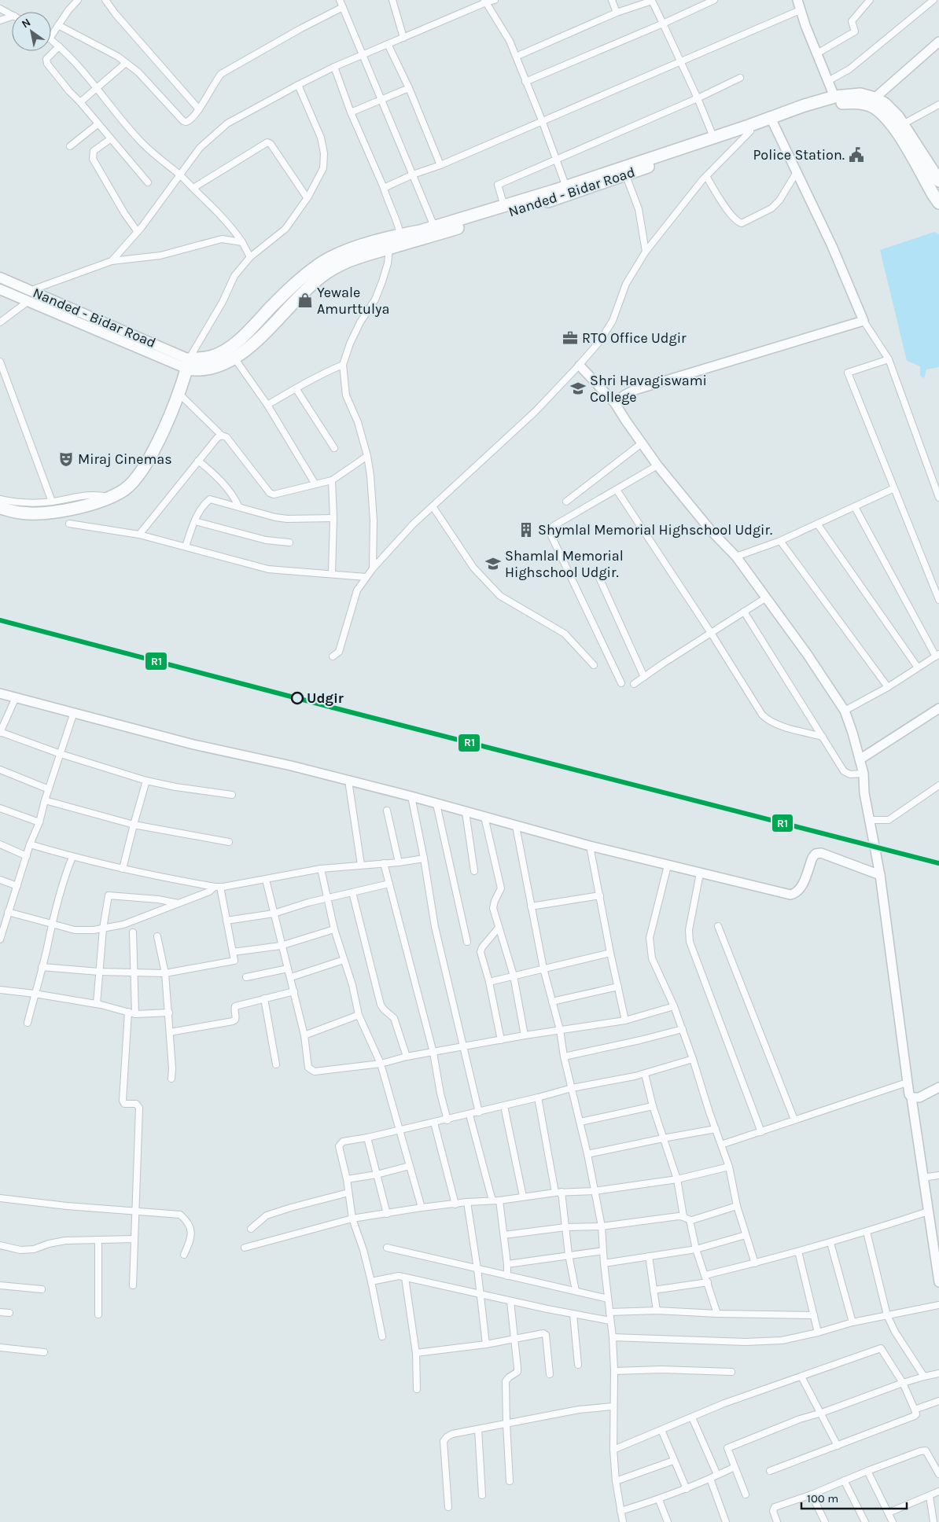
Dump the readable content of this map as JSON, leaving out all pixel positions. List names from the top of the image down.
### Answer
{
  "streets": {
    "highway": ["Nanded - Bidar Road"]
  },
  "places": {
    "public building": ["Police Station."],
    "shop": ["Yewale Amurttulya"],
    "office": ["RTO Office Udgir"],
    "school or university": ["Shri Havagiswami College", "Shamlal Memorial Highschool Udgir."],
    "theatre": ["Miraj Cinemas"],
    "building": ["Shymlal Memorial Highschool Udgir."],
    "other": ["Udgir"]
  },
  "lines": ["transit line R1"],
  "scale_bar": "100 m",
  "north": "top left"
}
